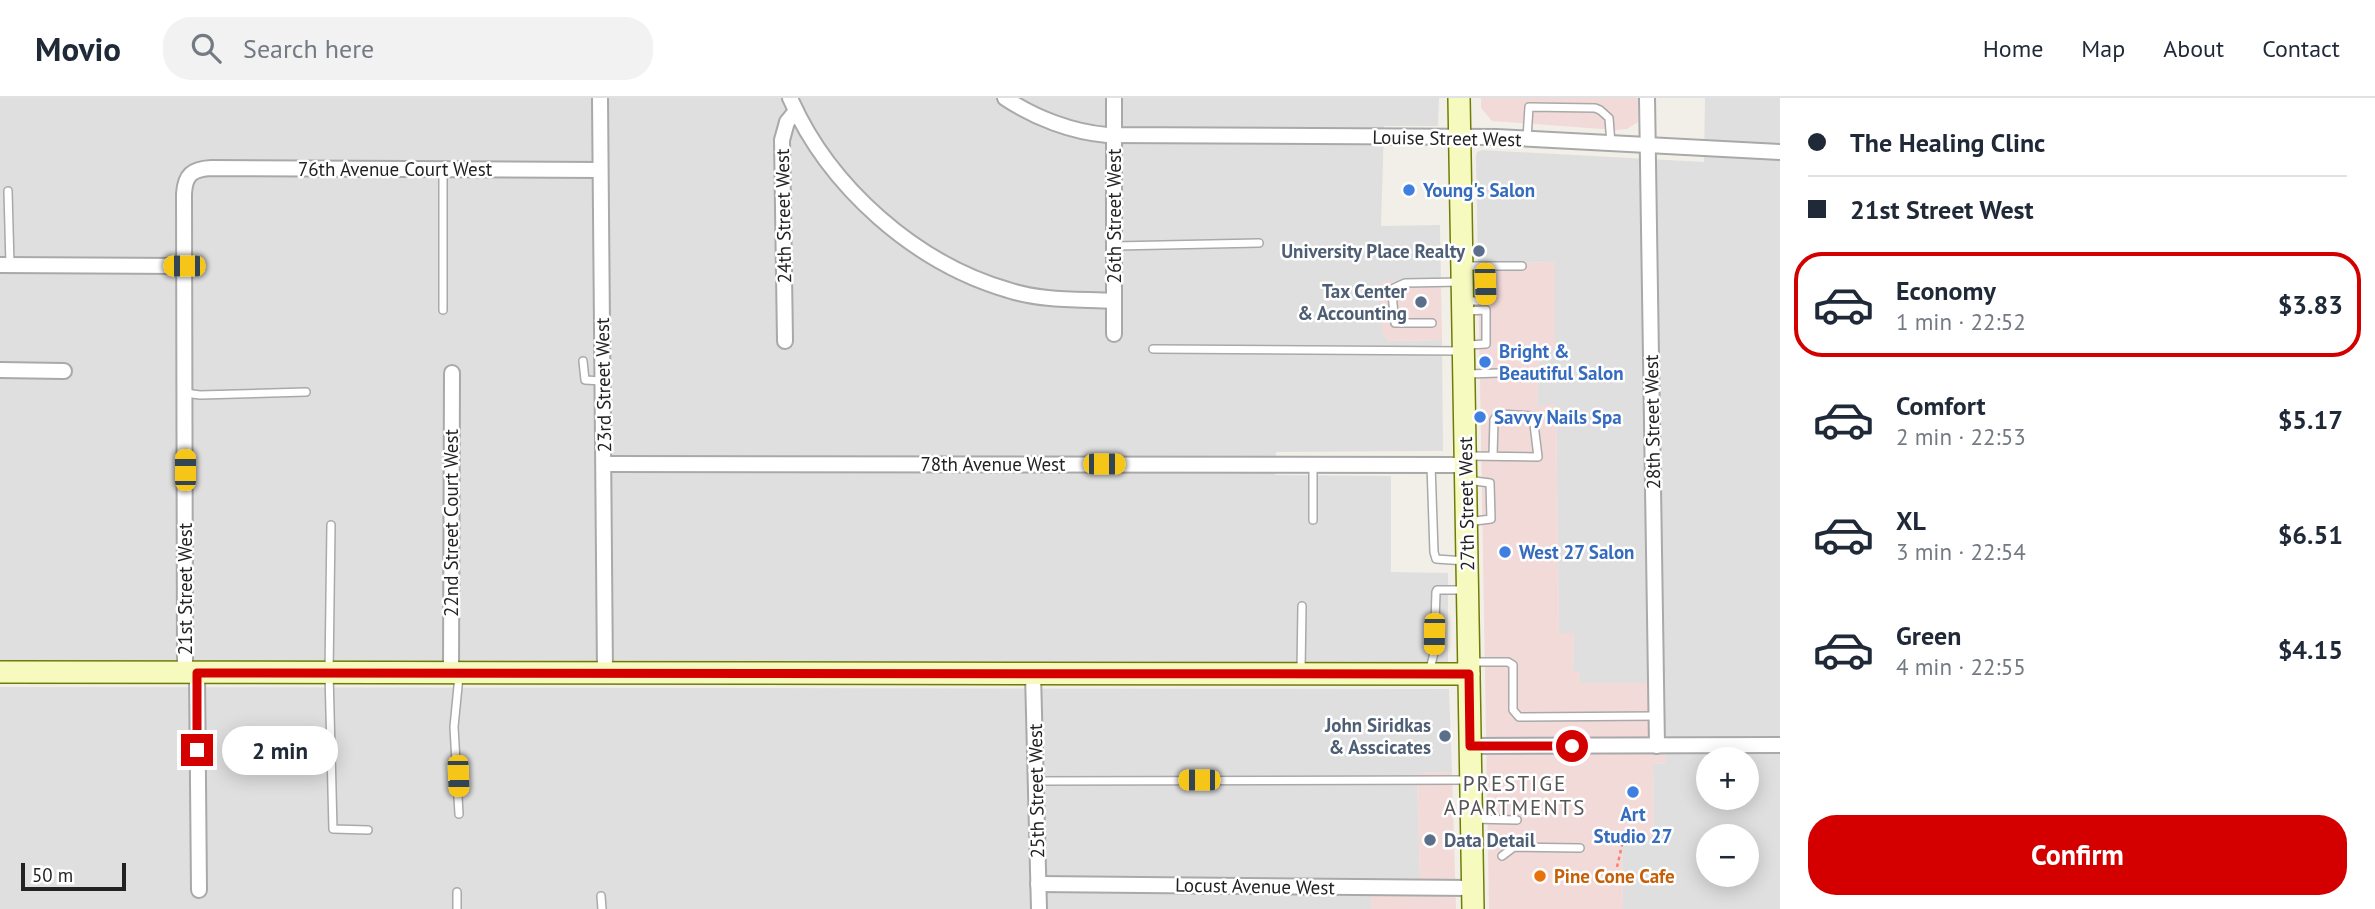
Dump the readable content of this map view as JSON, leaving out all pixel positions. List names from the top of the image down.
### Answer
{
  "streets": {
    "street": [
      "Louise Street West",
      "76th Avenue Court West",
      "24th Street West",
      "26th Street West",
      "23rd Street West",
      "28th Street West",
      "78th Avenue West",
      "27th Street West",
      "22nd Street Court West",
      "21st Street West",
      "25th Street West",
      "Locust Avenue West"
    ]
  },
  "crossings": [
    ["Louise Street West", "26th Street West"],
    ["Louise Street West", "28th Street West"],
    ["Louise Street West", "27th Street West"],
    ["76th Avenue Court West", "23rd Street West"],
    ["76th Avenue Court West", "21st Street West"],
    ["23rd Street West", "78th Avenue West"],
    ["78th Avenue West", "27th Street West"],
    ["27th Street West", "Locust Avenue West"],
    ["25th Street West", "Locust Avenue West"]
  ],
  "districts": ["PRESTIGE APARTMENTS"],
  "places": [
    "Young's Salon",
    "University Place Realty",
    "Tax Center & Accounting",
    "Bright & Beautiful Salon",
    "Savvy Nails Spa",
    "West 27 Salon",
    "John Siridkas & Asscicates",
    "Art Studio 27",
    "Data Detail",
    "Pine Cone Cafe"
  ],
  "scale_bar": "50 m",
  "page": {
    "header": "Movio",
    "search": "Search here",
    "nav": [
      "Home",
      "Map",
      "About",
      "Contact"
    ],
    "banner": ["The Healing Clinc", "21st Street West"],
    "list": [
      {
        "name": "Economy",
        "note": "1 min · 22:52",
        "value": "$3.83"
      },
      {
        "name": "Comfort",
        "note": "2 min · 22:53",
        "value": "$5.17"
      },
      {
        "name": "XL",
        "note": "3 min · 22:54",
        "value": "$6.51"
      },
      {
        "name": "Green",
        "note": "4 min · 22:55",
        "value": "$4.15"
      }
    ],
    "bubble": "2 min",
    "map_buttons": ["+", "−"],
    "buttons": "Confirm",
    "scale": "50 m"
  }
}
